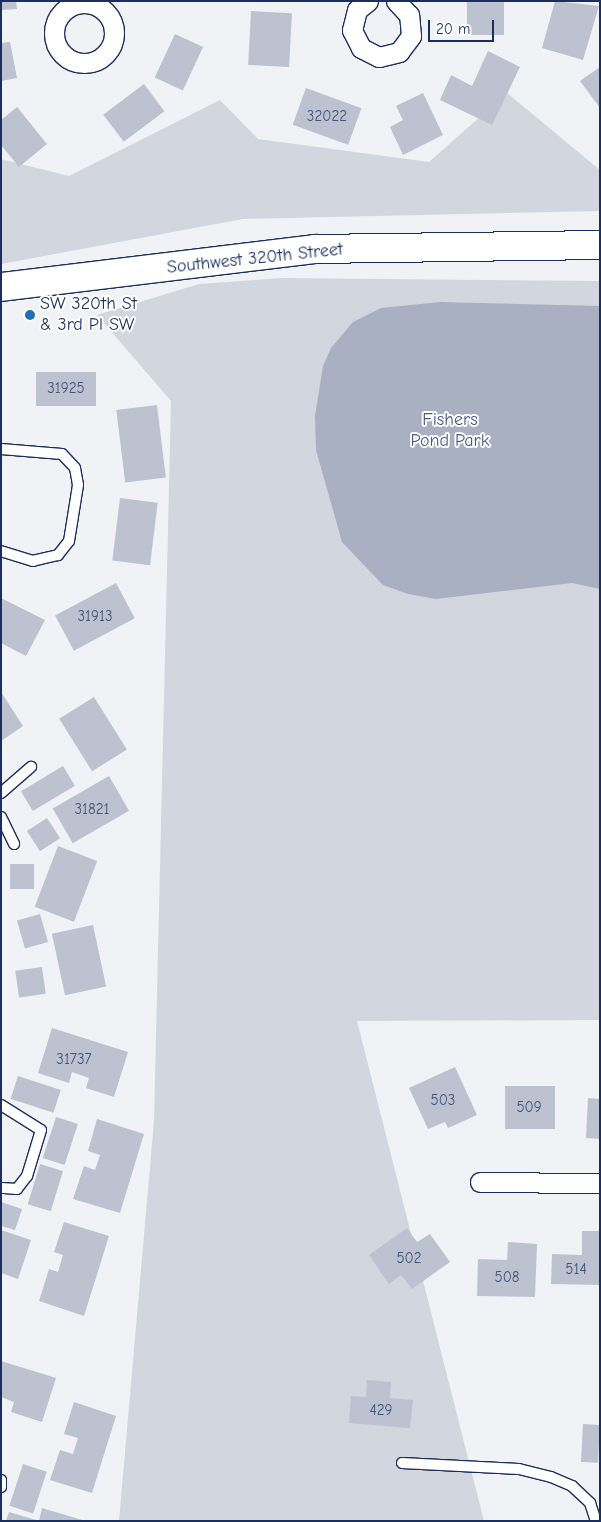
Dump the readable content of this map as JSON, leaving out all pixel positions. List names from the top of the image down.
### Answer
{
  "streets": {
    "main road": ["Southwest 320th Street"]
  },
  "parks": ["Fishers Pond Park"],
  "places": ["SW 320th St & 3rd Pl SW"],
  "house_numbers": [
    "32022",
    "31925",
    "31913",
    "31821",
    "31737",
    "503",
    "509",
    "502",
    "514",
    "508",
    "429"
  ],
  "scale_bar": "20 m"
}
